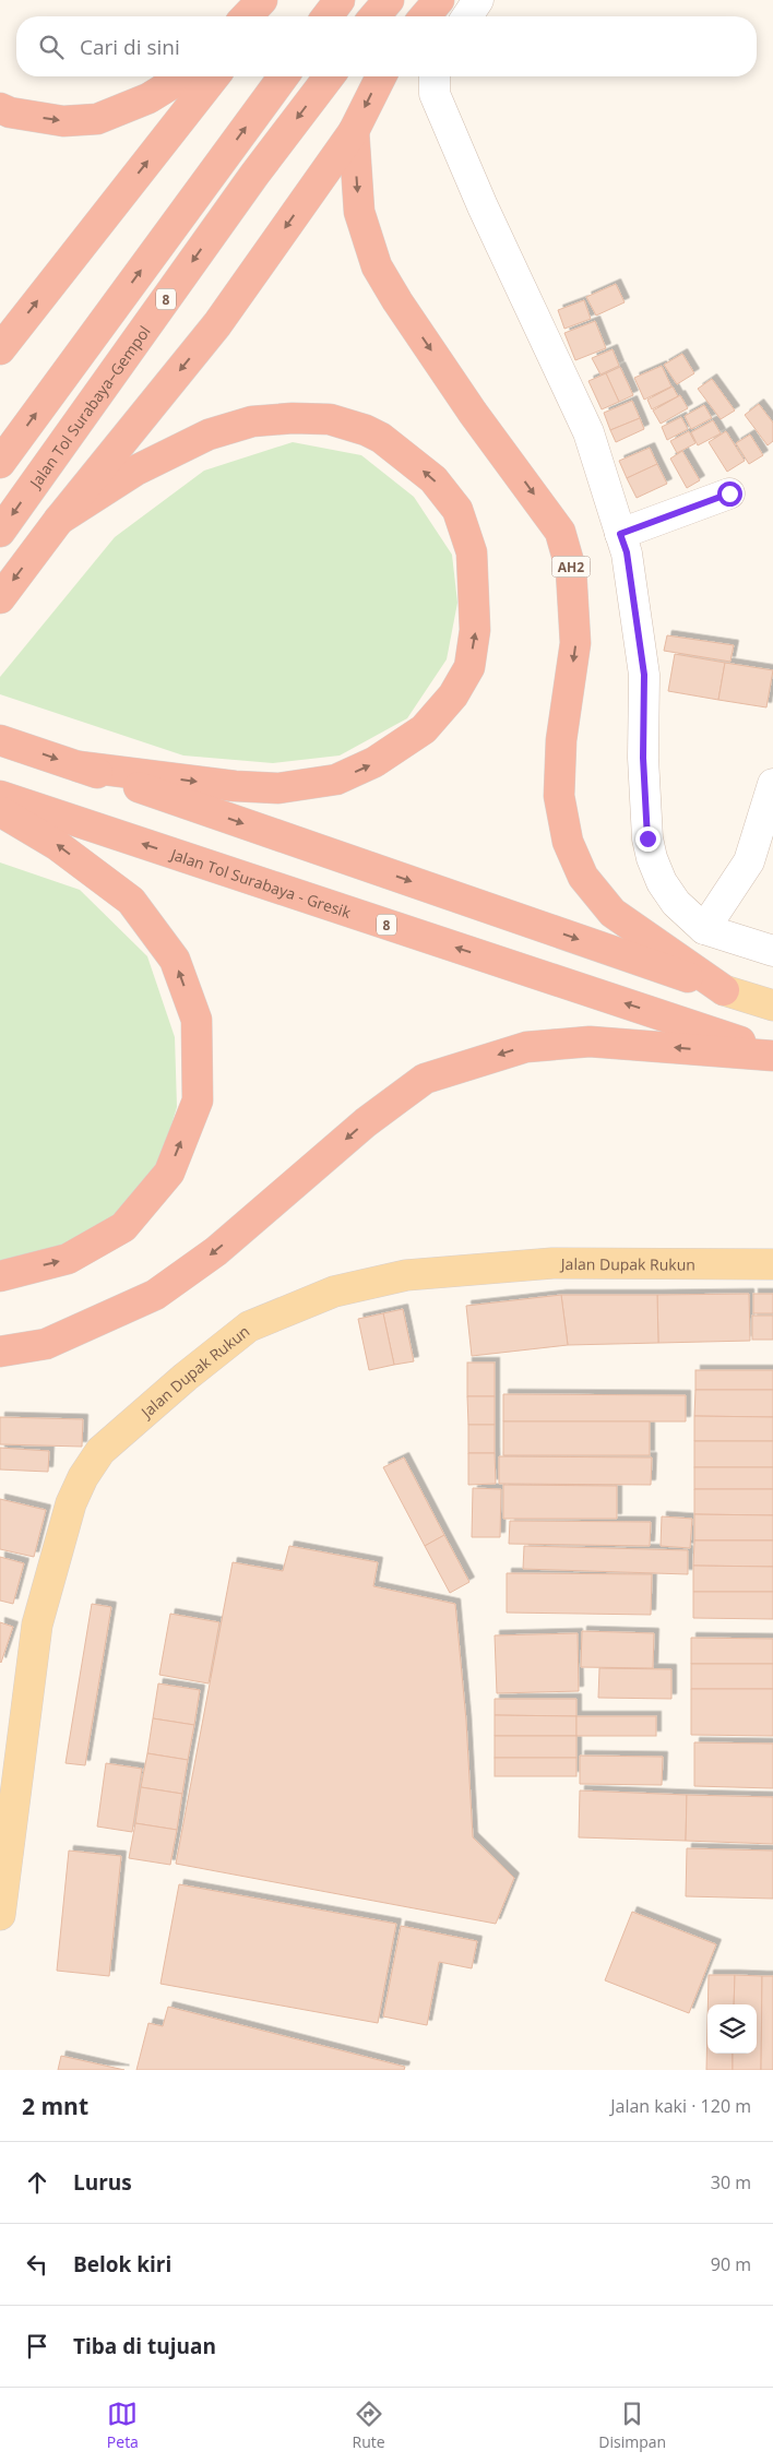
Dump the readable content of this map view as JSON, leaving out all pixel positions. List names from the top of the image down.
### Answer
{
  "streets": {
    "highway": [
      "8",
      "Jalan Tol Surabaya–Gempol",
      "AH2",
      "Jalan Tol Surabaya - Gresik"
    ],
    "main road": ["Jalan Dupak Rukun"]
  },
  "page": {
    "search": "Cari di sini",
    "heading": ["2 mnt", "Jalan kaki · 120 m"],
    "list": [
      ["Lurus", "30 m"],
      ["Belok kiri", "90 m"],
      "Tiba di tujuan"
    ],
    "nav": ["Peta", "Rute", "Disimpan"]
  }
}
